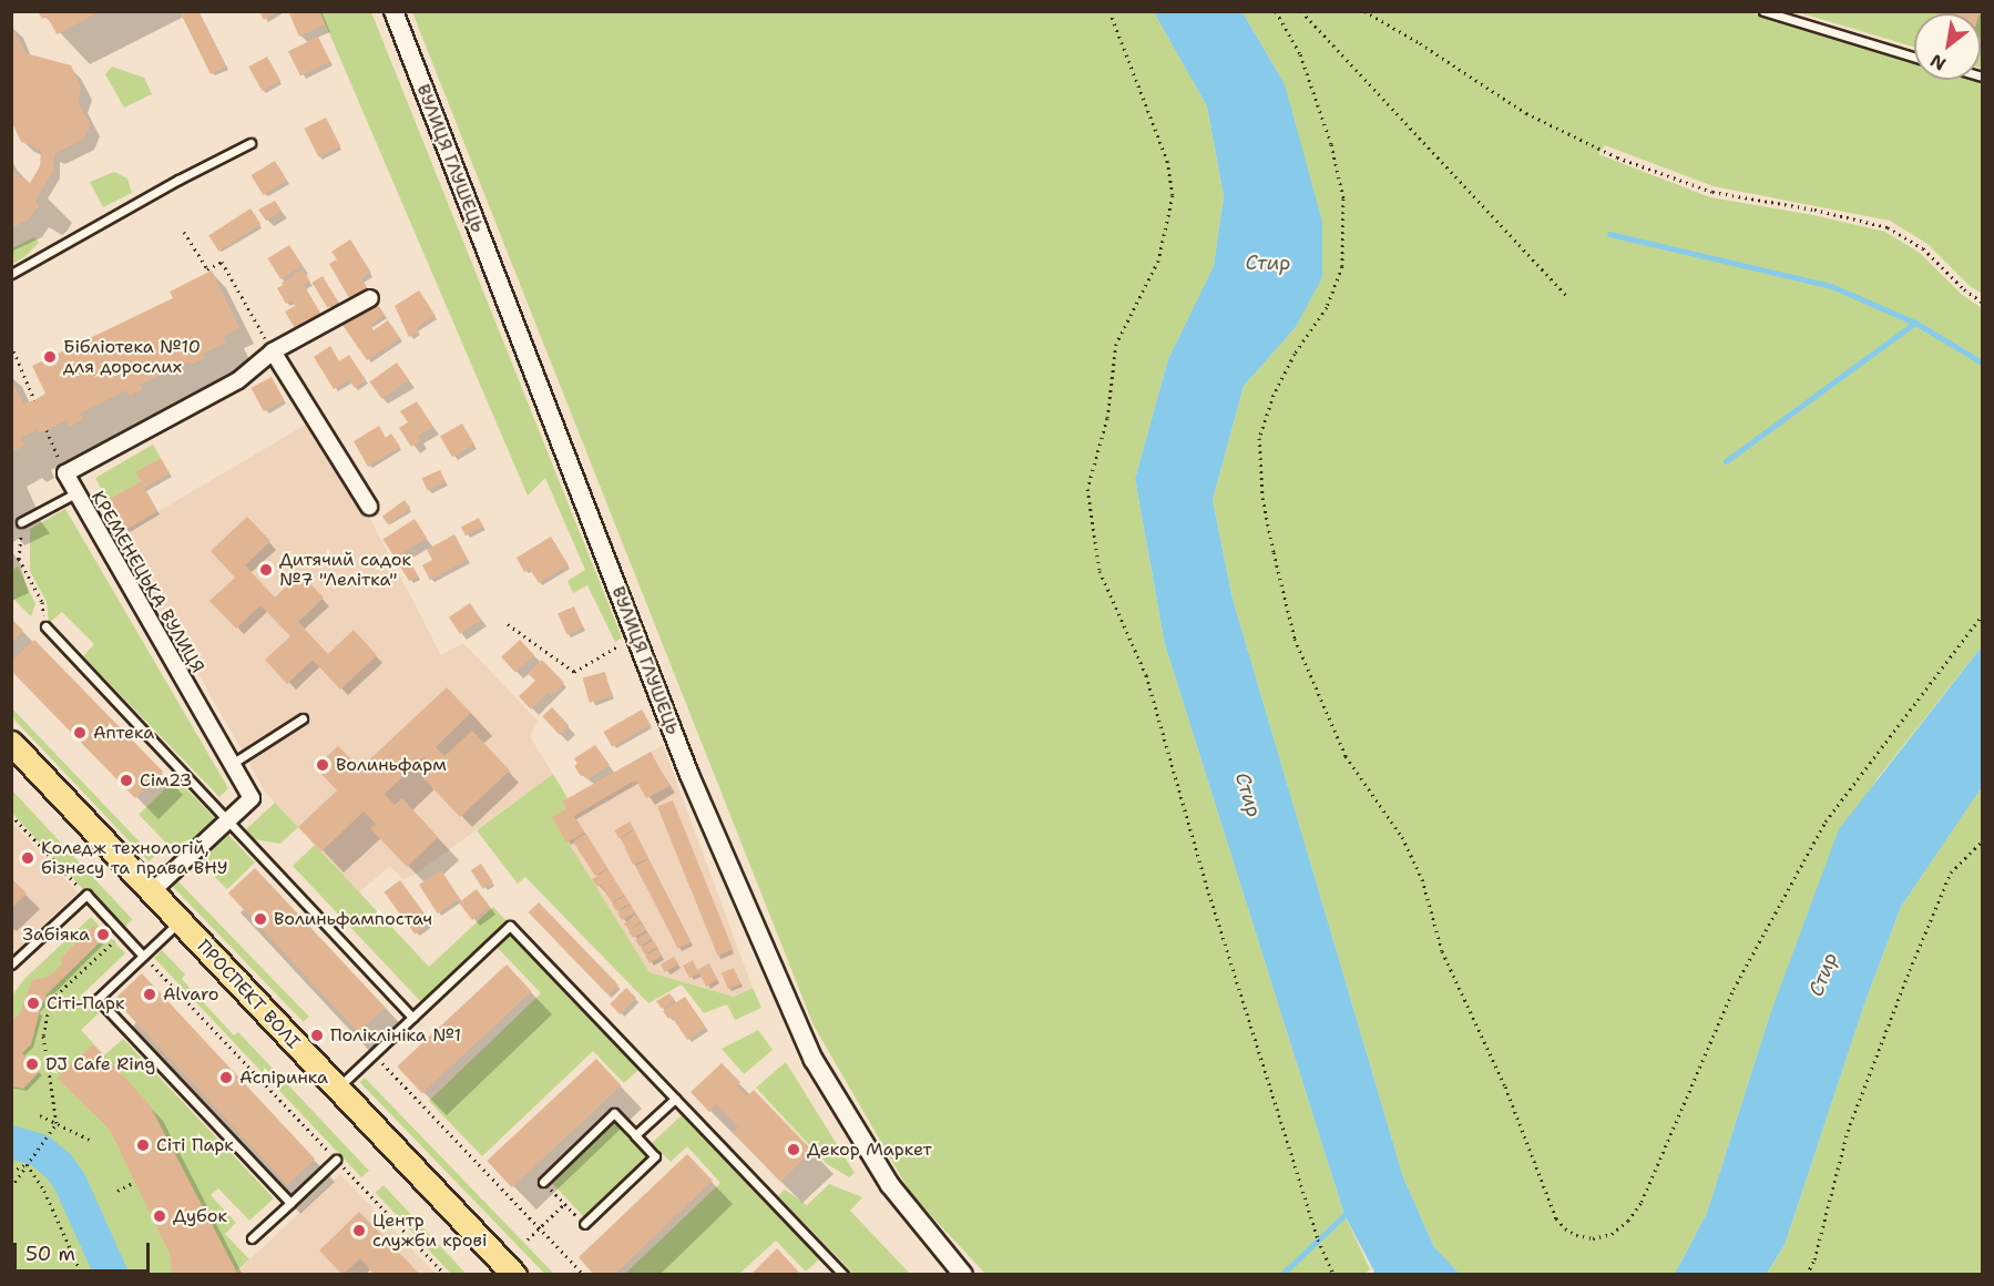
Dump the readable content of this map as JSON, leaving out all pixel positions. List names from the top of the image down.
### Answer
{
  "streets": {
    "main road": ["ПРОСПЕКТ ВОЛІ"],
    "street": ["ВУЛИЦЯ ГЛУШЕЦЬ", "КРЕМЕНЕЦЬКА ВУЛИЦЯ"]
  },
  "crossings": [
    ["КРЕМЕНЕЦЬКА ВУЛИЦЯ", "ПРОСПЕКТ ВОЛІ"]
  ],
  "water": ["Стир"],
  "places": [
    "Бібліотека №10 для дорослих",
    "Дитячий садок №7 \"Лелітка\"",
    "Аптека",
    "Волиньфарм",
    "Сім23",
    "Коледж технологій, бізнесу та права ВНУ",
    "Волиньфампостач",
    "Забіяка",
    "Alvaro",
    "Сіті-Парк",
    "Поліклініка №1",
    "DJ Cafe Ring",
    "Аспіринка",
    "Сіті Парк",
    "Декор Маркет",
    "Дубок",
    "Центр служби крові"
  ],
  "scale_bar": "50 m",
  "north": "bottom left"
}
